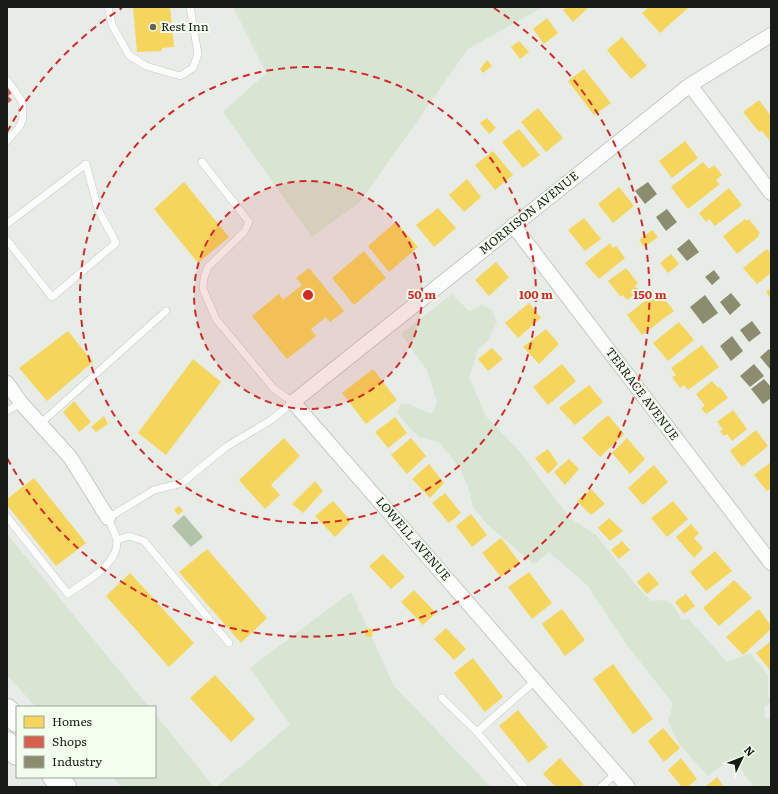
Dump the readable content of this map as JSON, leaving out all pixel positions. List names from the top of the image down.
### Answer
{
  "streets": {
    "street": ["MORRISON AVENUE", "TERRACE AVENUE", "LOWELL AVENUE"]
  },
  "crossings": [
    ["MORRISON AVENUE", "TERRACE AVENUE"],
    ["MORRISON AVENUE", "LOWELL AVENUE"]
  ],
  "places": ["Rest Inn"],
  "legend": ["Homes", "Shops", "Industry"],
  "north": "top right",
  "rings": ["50 m", "100 m", "150 m"]
}
